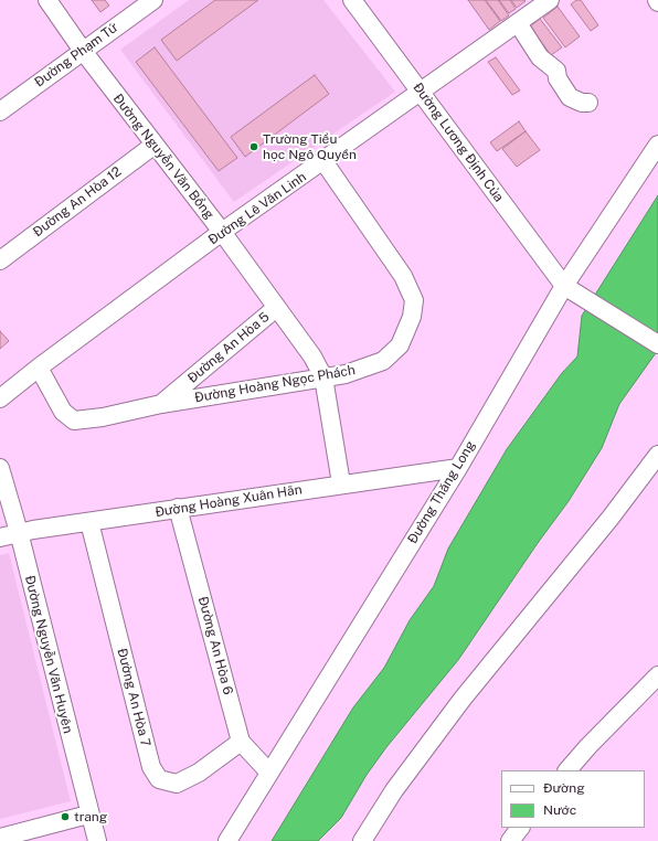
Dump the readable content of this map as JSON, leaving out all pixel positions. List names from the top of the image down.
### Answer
{
  "streets": {
    "street": [
      "Đường Phạm Tứ",
      "Đường Lương Định Của",
      "Đường Nguyễn Văn Bổng",
      "Đường An Hòa 12",
      "Đường Lê Văn Linh",
      "Đường An Hòa 5",
      "Đường Hoàng Ngọc Phách",
      "Đường Thăng Long",
      "Đường Hoàng Xuân Hãn",
      "Đường An Hòa 6",
      "Đường Nguyễn Văn Huyên",
      "Đường An Hòa 7"
    ]
  },
  "crossings": [
    ["Đường Phạm Tứ", "Đường Nguyễn Văn Bổng"],
    ["Đường Lương Định Của", "Đường Lê Văn Linh"],
    ["Đường Lương Định Của", "Đường Thăng Long"],
    ["Đường Nguyễn Văn Bổng", "Đường An Hòa 12"],
    ["Đường Nguyễn Văn Bổng", "Đường Lê Văn Linh"],
    ["Đường Nguyễn Văn Bổng", "Đường An Hòa 5"],
    ["Đường Nguyễn Văn Bổng", "Đường Hoàng Ngọc Phách"],
    ["Đường Nguyễn Văn Bổng", "Đường Hoàng Xuân Hãn"],
    ["Đường Lê Văn Linh", "Đường Hoàng Ngọc Phách"],
    ["Đường An Hòa 5", "Đường Hoàng Ngọc Phách"],
    ["Đường Thăng Long", "Đường Hoàng Xuân Hãn"],
    ["Đường Thăng Long", "Đường An Hòa 6"],
    ["Đường Hoàng Xuân Hãn", "Đường An Hòa 6"],
    ["Đường Hoàng Xuân Hãn", "Đường Nguyễn Văn Huyên"],
    ["Đường Hoàng Xuân Hãn", "Đường An Hòa 7"],
    ["Đường An Hòa 6", "Đường An Hòa 7"]
  ],
  "places": ["Trường Tiểu học Ngô Quyền", "trang"],
  "legend": ["Đường", "Nước"]
}
